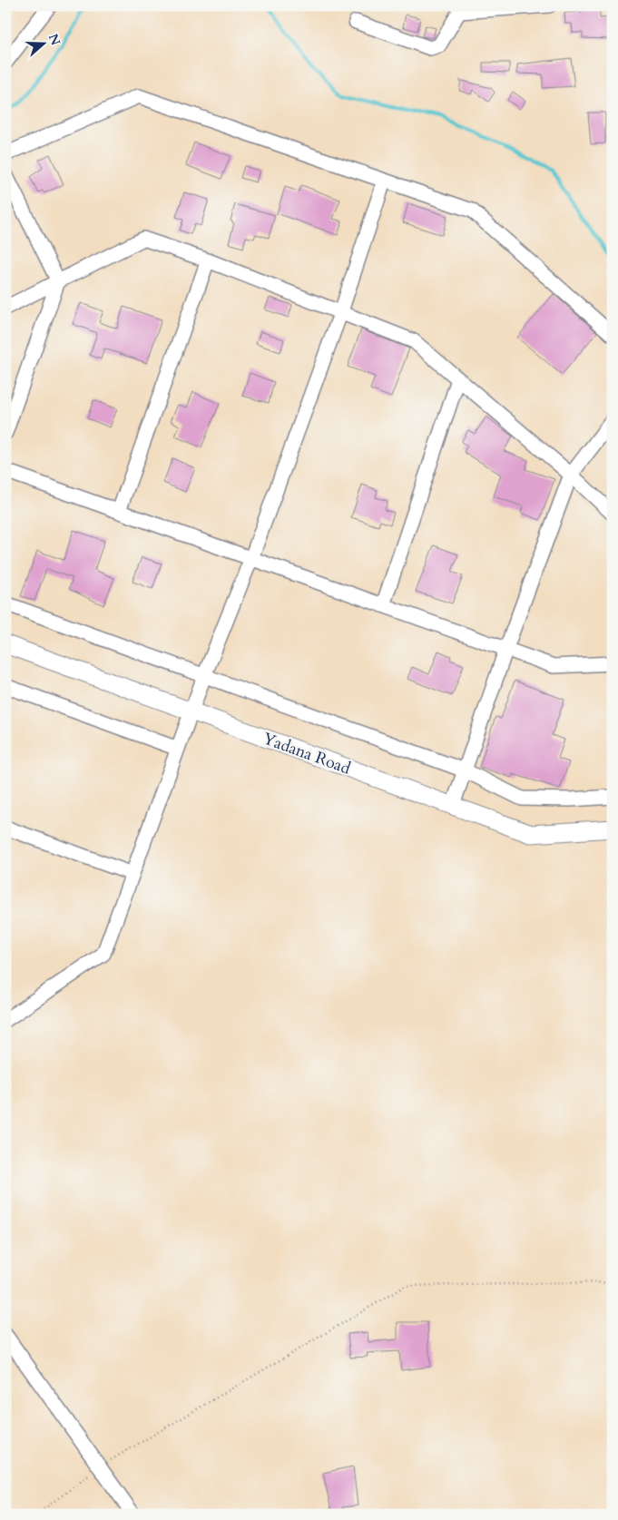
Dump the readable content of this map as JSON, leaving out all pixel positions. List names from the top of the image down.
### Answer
{
  "streets": {
    "main road": ["Yadana Road"]
  },
  "north": "right"
}
